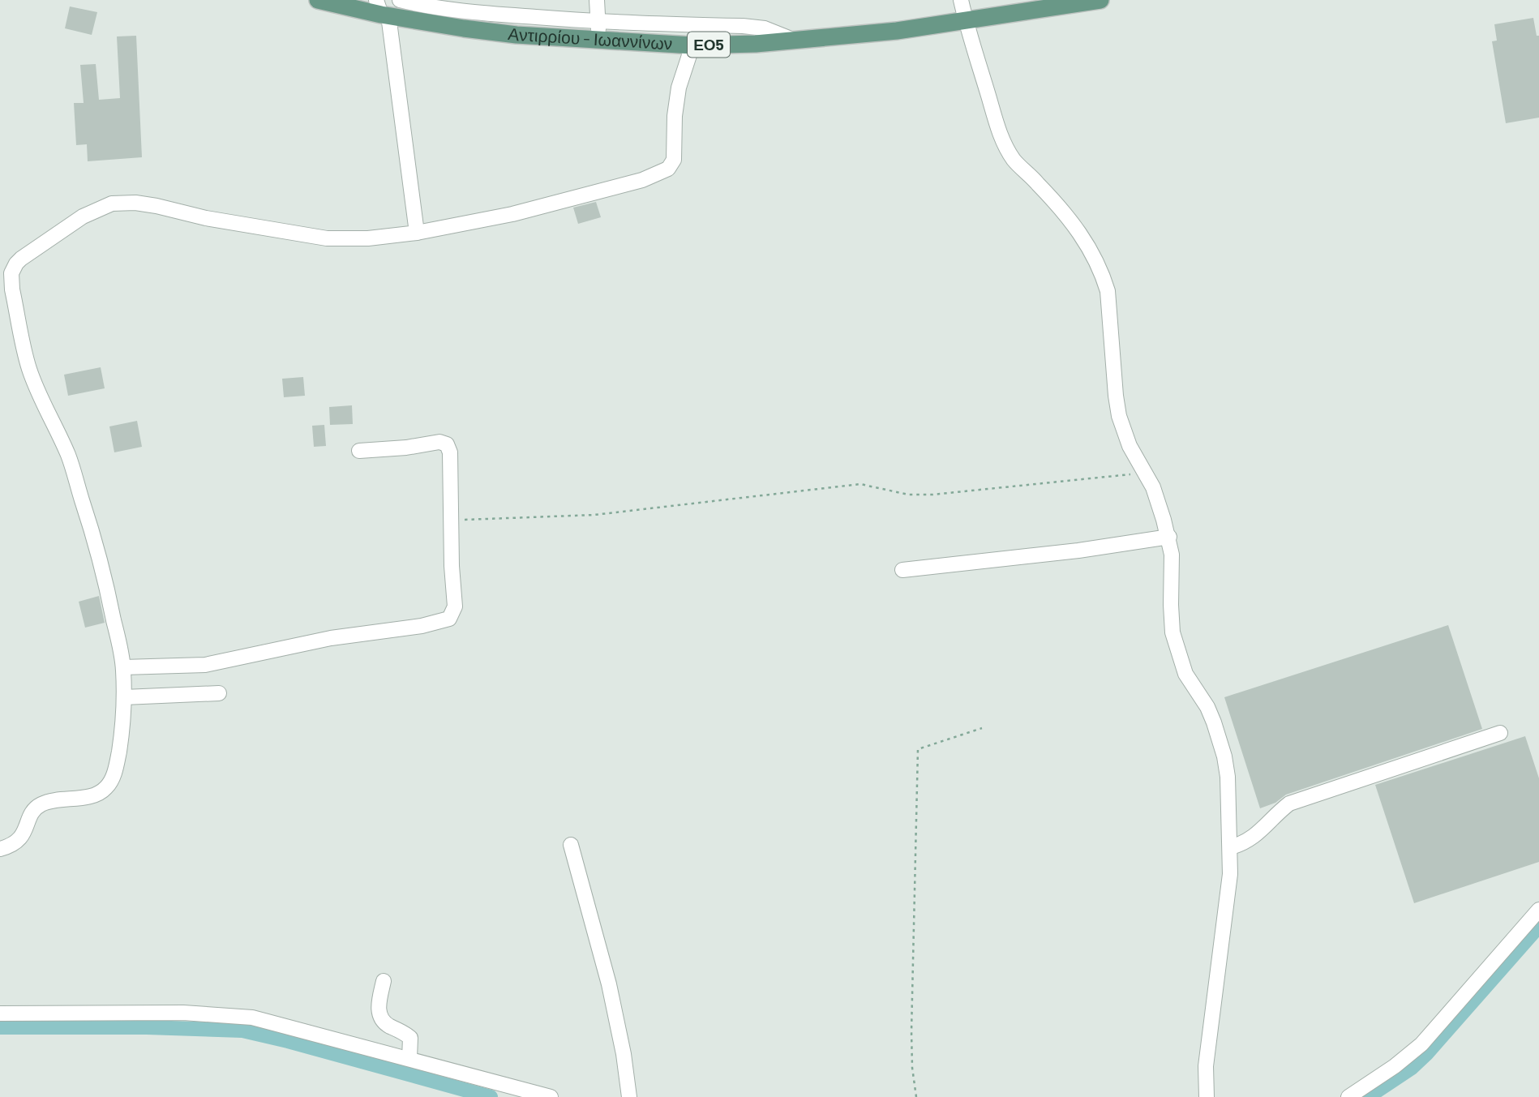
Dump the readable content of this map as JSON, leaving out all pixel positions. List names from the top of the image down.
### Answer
{
  "streets": {
    "main road": ["Αντιρρίου - Ιωαννίνων", "ΕΟ5"]
  }
}
